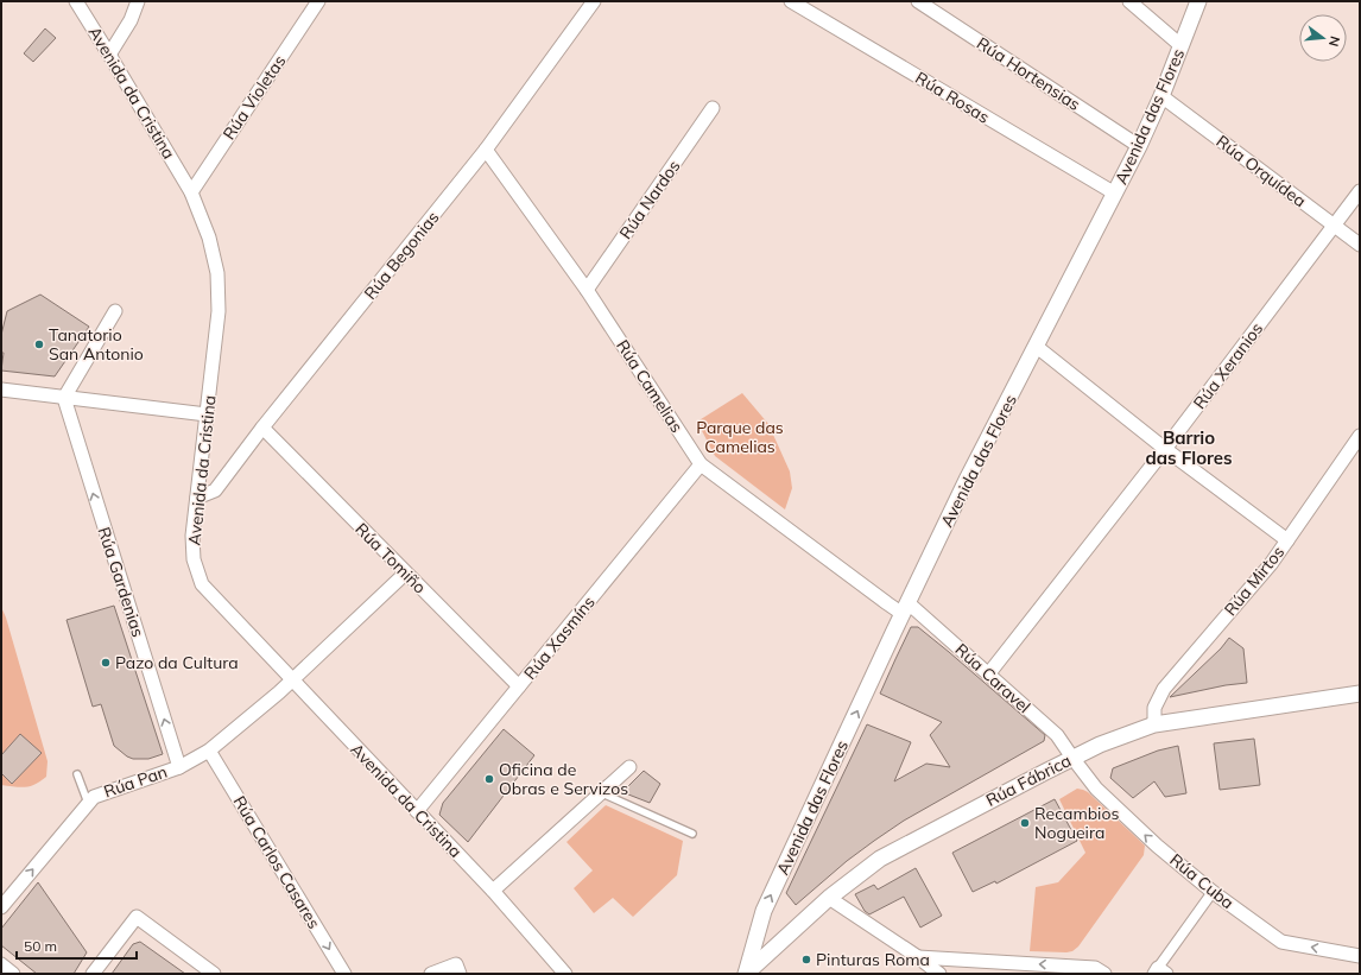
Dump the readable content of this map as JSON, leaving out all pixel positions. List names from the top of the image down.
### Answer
{
  "streets": {
    "street": [
      "Rúa Hortensias",
      "Avenida da Cristina",
      "Rúa Violetas",
      "Rúa Rosas",
      "Avenida das Flores",
      "Rúa Orquídea",
      "Rúa Nardos",
      "Rúa Begonias",
      "Rúa Xeranios",
      "Rúa Camelias",
      "Rúa Tomiño",
      "Rúa Mirtos",
      "Rúa Gardenias",
      "Rúa Xasmíns",
      "Rúa Caravel",
      "Rúa Fábrica",
      "Rúa Pan",
      "Rúa Carlos Casares",
      "Rúa Cuba"
    ]
  },
  "crossings": [
    ["Rúa Hortensias", "Avenida das Flores"],
    ["Avenida da Cristina", "Rúa Violetas"],
    ["Avenida da Cristina", "Rúa Begonias"],
    ["Avenida da Cristina", "Rúa Xasmíns"],
    ["Avenida da Cristina", "Rúa Pan"],
    ["Rúa Rosas", "Avenida das Flores"],
    ["Avenida das Flores", "Rúa Orquídea"],
    ["Avenida das Flores", "Rúa Camelias"],
    ["Avenida das Flores", "Rúa Caravel"],
    ["Avenida das Flores", "Rúa Fábrica"],
    ["Rúa Orquídea", "Rúa Xeranios"],
    ["Rúa Nardos", "Rúa Camelias"],
    ["Rúa Begonias", "Rúa Camelias"],
    ["Rúa Begonias", "Rúa Tomiño"],
    ["Rúa Xeranios", "Rúa Caravel"],
    ["Rúa Camelias", "Rúa Xasmíns"],
    ["Rúa Camelias", "Rúa Caravel"],
    ["Rúa Tomiño", "Rúa Xasmíns"],
    ["Rúa Tomiño", "Rúa Pan"],
    ["Rúa Mirtos", "Rúa Fábrica"],
    ["Rúa Gardenias", "Rúa Pan"],
    ["Rúa Caravel", "Rúa Fábrica"],
    ["Rúa Caravel", "Rúa Cuba"],
    ["Rúa Fábrica", "Rúa Cuba"],
    ["Rúa Pan", "Rúa Carlos Casares"]
  ],
  "one_way": ["Rúa Gardenias", "Rúa Carlos Casares", "Rúa Cuba"],
  "districts": ["Barrio das Flores"],
  "parks": ["Parque das Camelias"],
  "places": [
    "Tanatorio San Antonio",
    "Pazo da Cultura",
    "Oficina de Obras e Servizos",
    "Recambios Nogueira",
    "Pinturas Roma"
  ],
  "scale_bar": "50 m",
  "north": "right"
}
